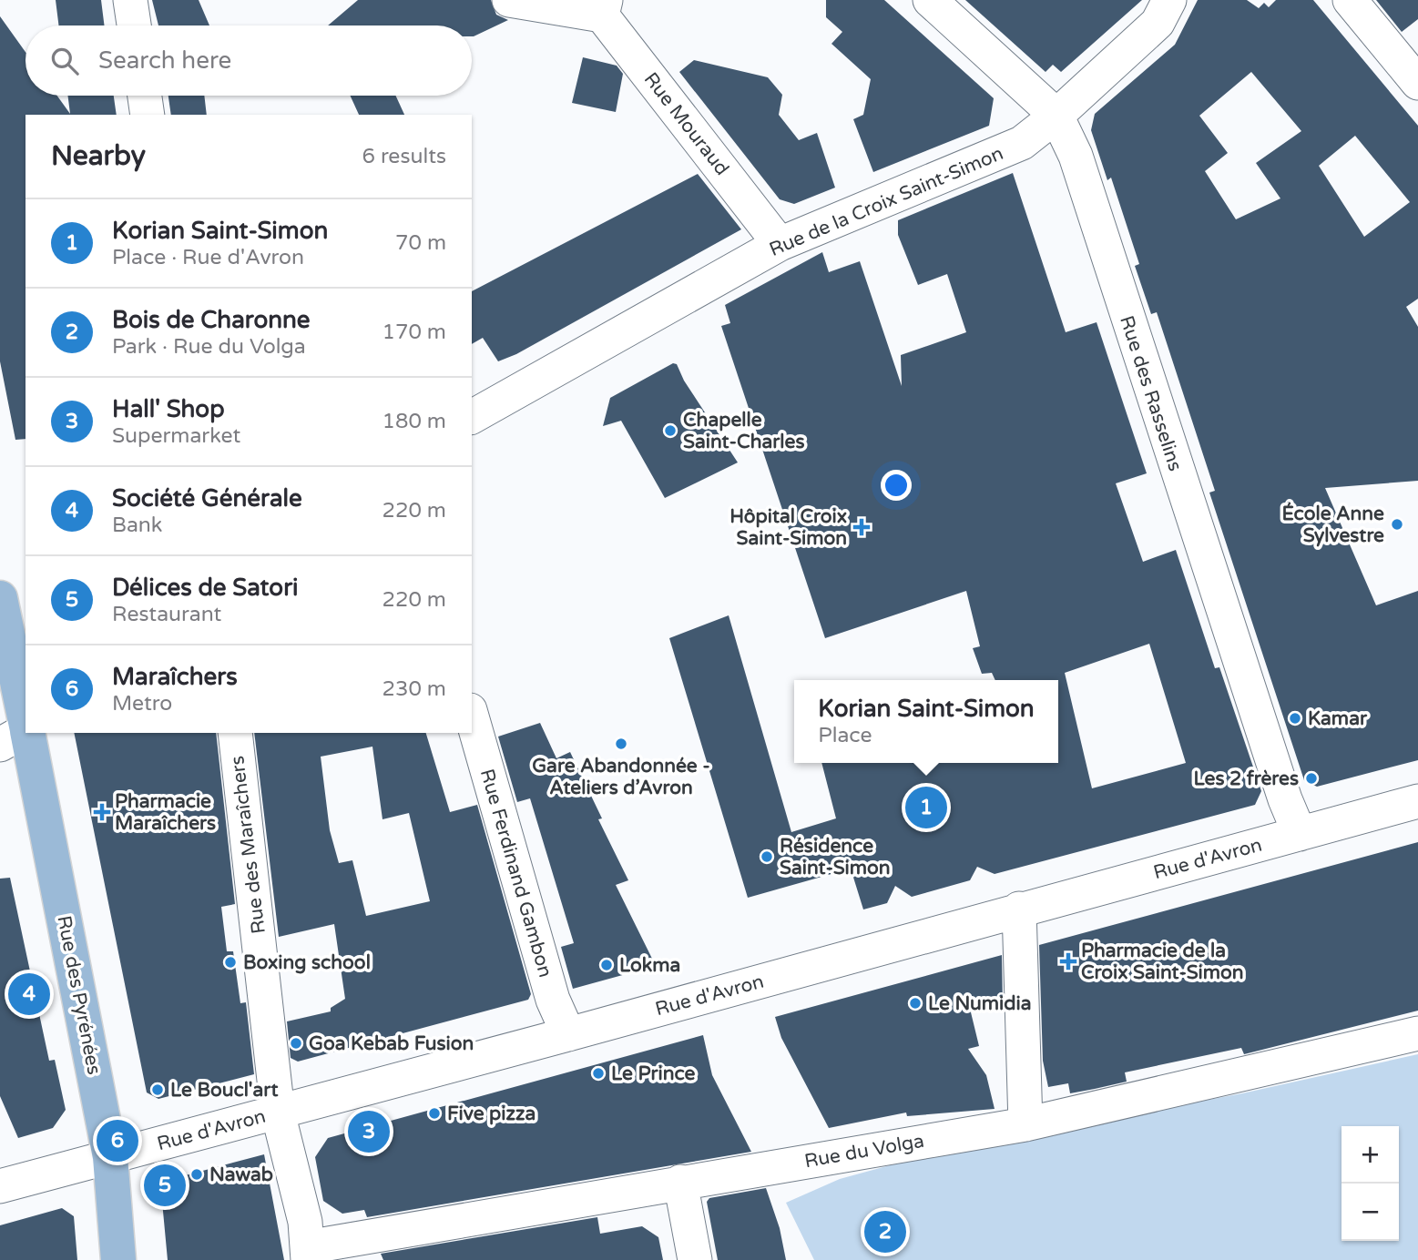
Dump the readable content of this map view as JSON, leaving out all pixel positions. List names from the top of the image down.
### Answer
{
  "streets": {
    "main road": ["Rue des Pyrénées"],
    "street": [
      "Rue Mouraud",
      "Rue de la Croix Saint-Simon",
      "Rue des Rasselins",
      "Rue des Maraîchers",
      "Rue d'Avron",
      "Rue Ferdinand Gambon",
      "Rue du Volga"
    ]
  },
  "crossings": [
    ["Rue Mouraud", "Rue de la Croix Saint-Simon"],
    ["Rue de la Croix Saint-Simon", "Rue des Rasselins"],
    ["Rue des Rasselins", "Rue d'Avron"],
    ["Rue des Maraîchers", "Rue d'Avron"],
    ["Rue des Maraîchers", "Rue du Volga"],
    ["Rue d'Avron", "Rue Ferdinand Gambon"],
    ["Rue d'Avron", "Rue des Pyrénées"]
  ],
  "places": {
    "other": [
      "Chapelle Saint-Charles",
      "École Anne Sylvestre",
      "Kamar",
      "Gare Abandonnée - Ateliers d’Avron",
      "Les 2 frères",
      "Résidence Saint-Simon",
      "Boxing school",
      "Lokma",
      "Le Numidia",
      "Goa Kebab Fusion",
      "Le Prince",
      "Le Boucl'art",
      "Five pizza",
      "Nawab"
    ],
    "health": ["Hôpital Croix Saint-Simon", "Pharmacie Maraîchers", "Pharmacie de la Croix Saint-Simon"]
  },
  "page": {
    "search": "Search here",
    "heading": ["Nearby", "6 results"],
    "list": [
      {
        "mark": "1",
        "name": "Korian Saint-Simon",
        "note": "Place · Rue d'Avron",
        "value": "70 m"
      },
      {
        "mark": "2",
        "name": "Bois de Charonne",
        "note": "Park · Rue du Volga",
        "value": "170 m"
      },
      {
        "mark": "3",
        "name": "Hall' Shop",
        "note": "Supermarket",
        "value": "180 m"
      },
      {
        "mark": "4",
        "name": "Société Générale",
        "note": "Bank",
        "value": "220 m"
      },
      {
        "mark": "5",
        "name": "Délices de Satori",
        "note": "Restaurant",
        "value": "220 m"
      },
      {
        "mark": "6",
        "name": "Maraîchers",
        "note": "Metro",
        "value": "230 m"
      }
    ],
    "popup": ["Korian Saint-Simon", "Place"],
    "pins": [
      "1",
      "4",
      "3",
      "6",
      "5",
      "2"
    ],
    "map_buttons": ["+", "−"]
  }
}
